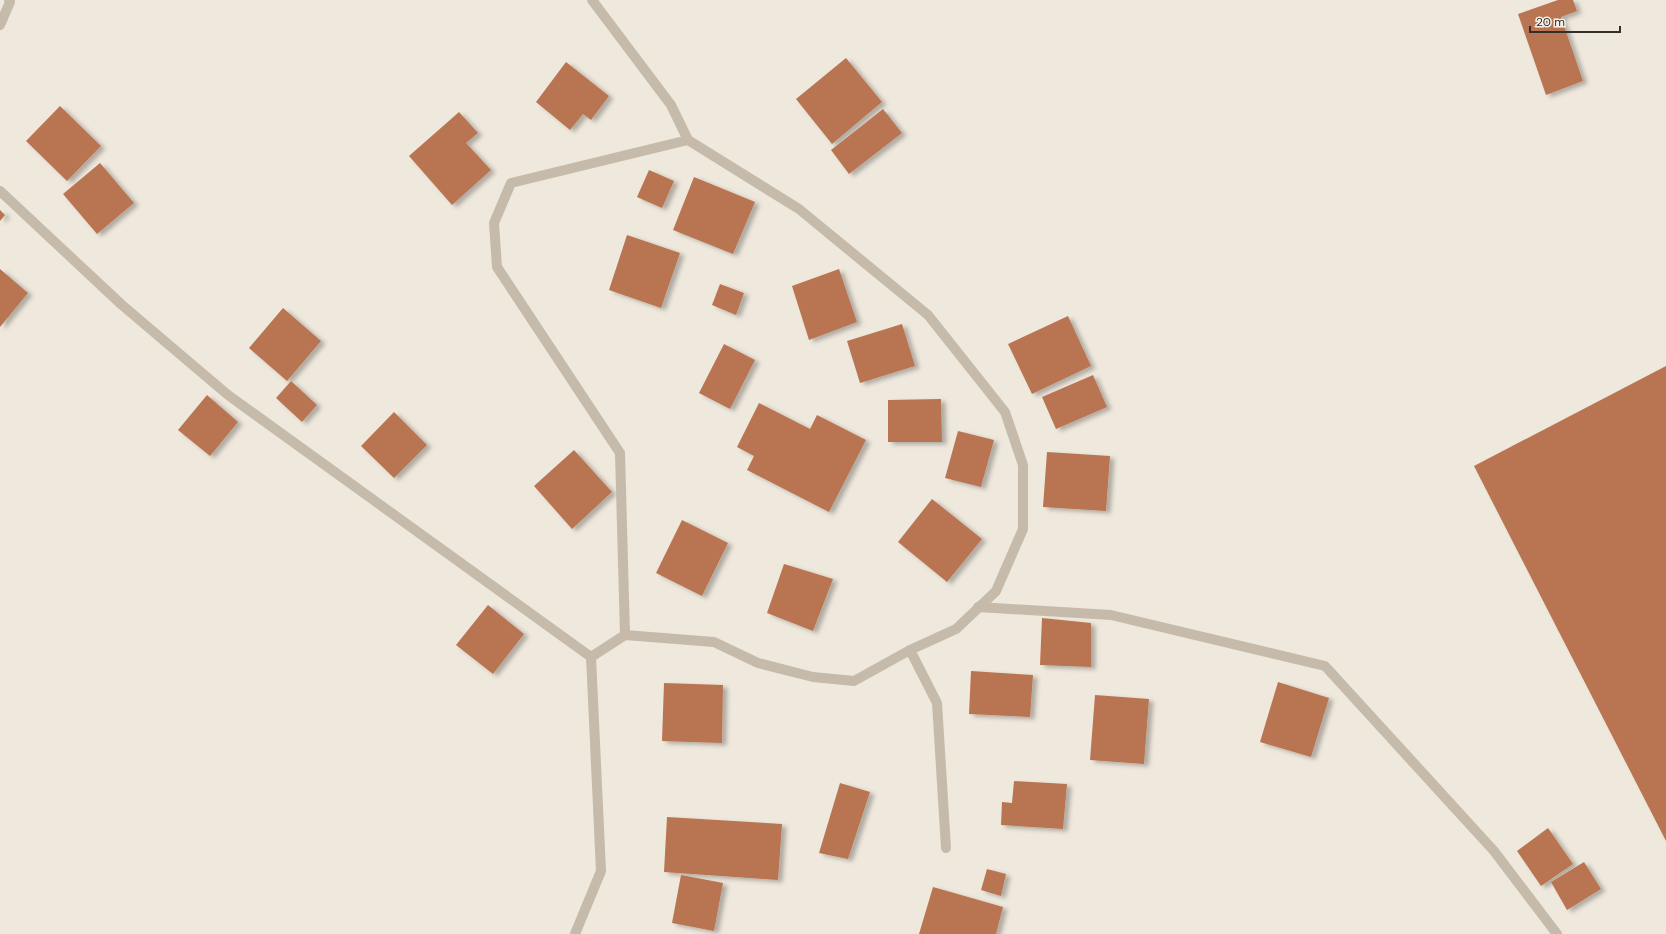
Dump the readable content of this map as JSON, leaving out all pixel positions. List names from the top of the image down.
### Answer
{
  "scale_bar": "20 m"
}
